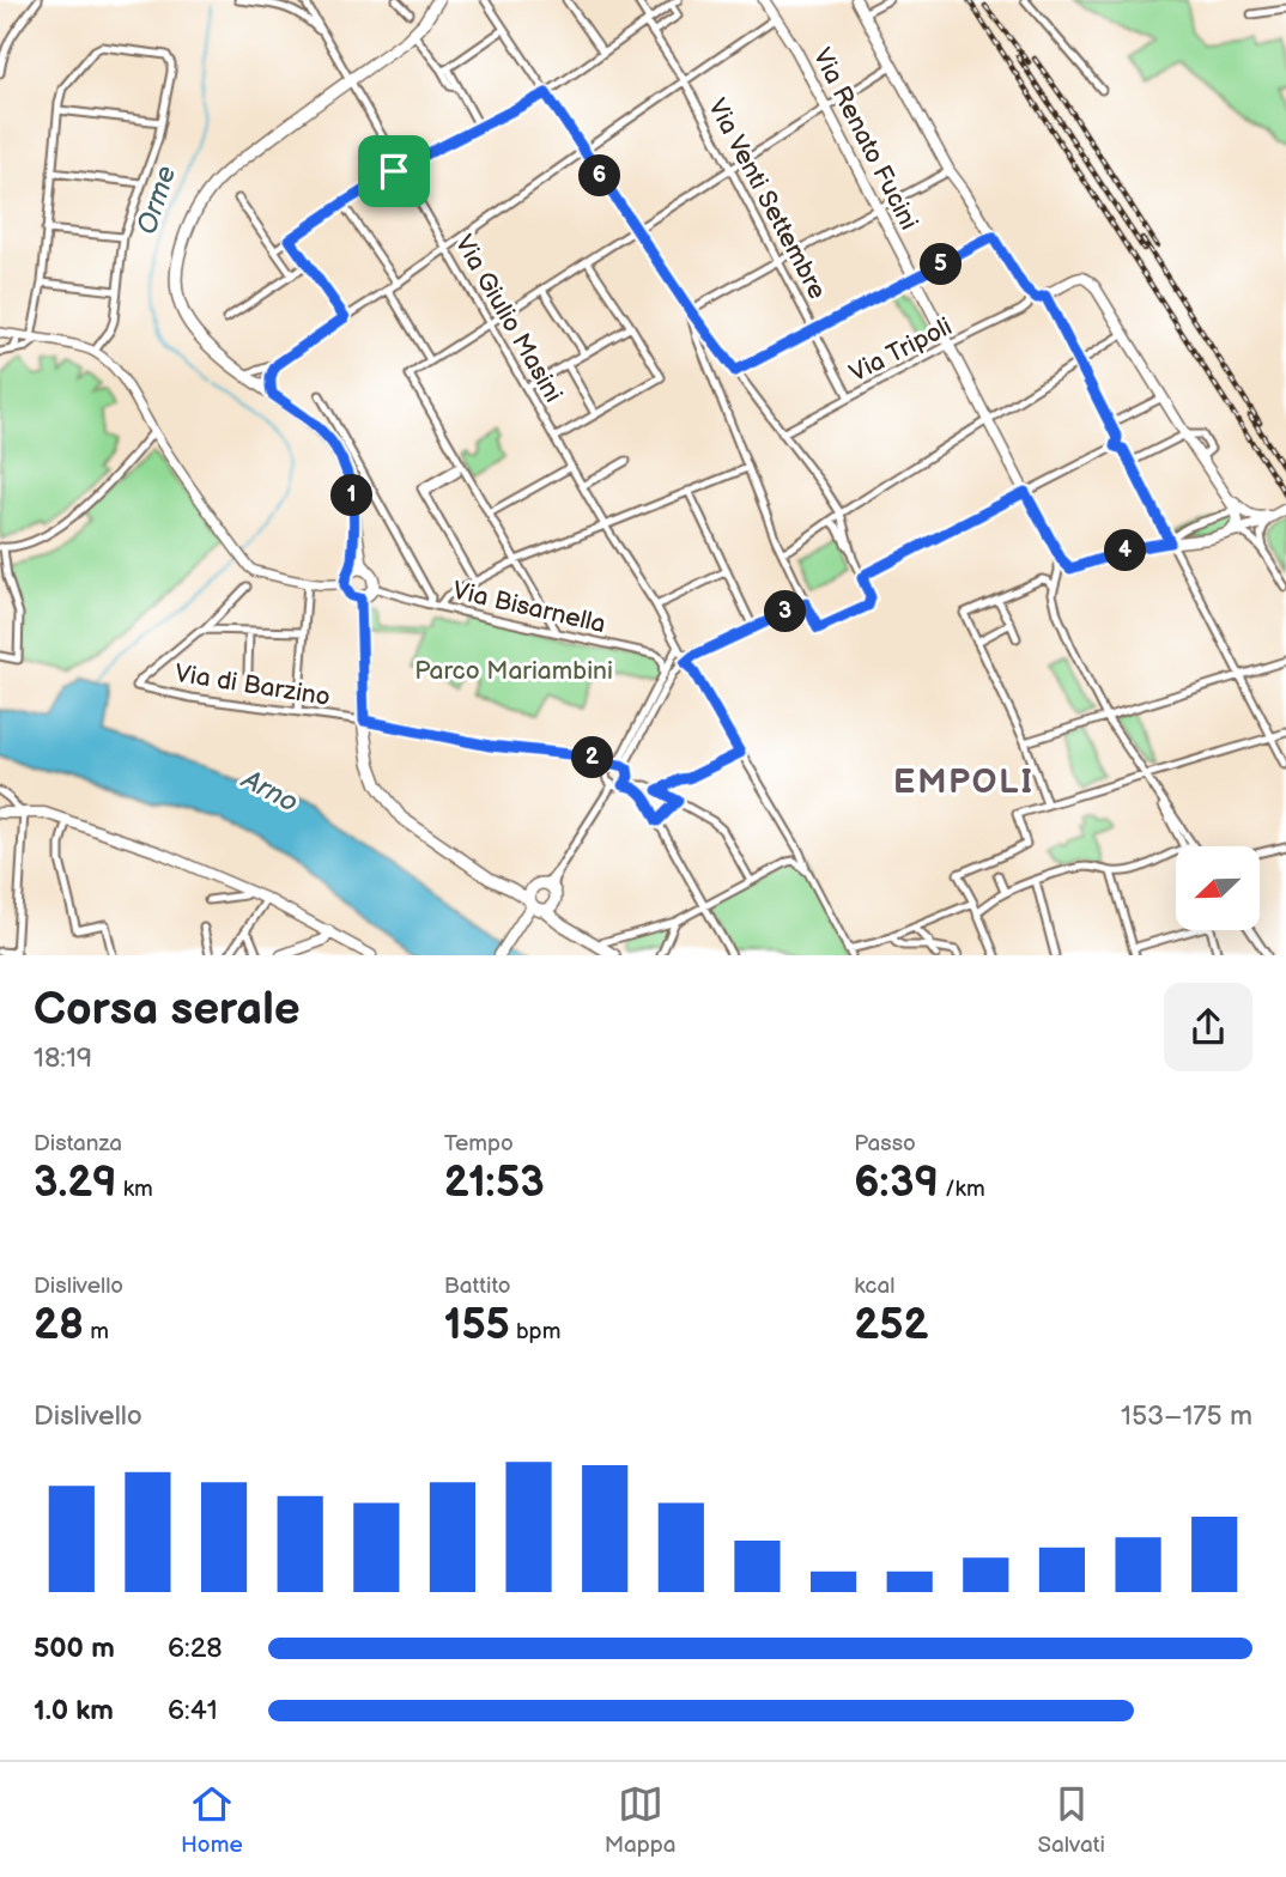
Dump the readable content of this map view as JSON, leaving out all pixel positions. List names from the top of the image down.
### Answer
{
  "streets": {
    "main road": ["Via Renato Fucini"],
    "street": [
      "Via Venti Settembre",
      "Via Giulio Masini",
      "Via Tripoli",
      "Via Bisarnella",
      "Via di Barzino"
    ]
  },
  "crossings": [
    ["Via Renato Fucini", "Via Tripoli"],
    ["Via Venti Settembre", "Via Tripoli"]
  ],
  "districts": ["EMPOLI"],
  "water": ["Orme", "Arno"],
  "parks": ["Parco Mariambini"],
  "north": "bottom left",
  "page": {
    "pins": [
      "6",
      "5",
      "1",
      "4",
      "3",
      "2"
    ],
    "heading": ["Corsa serale", "18:19"],
    "stats": [
      ["Distanza", "3.29 km"],
      ["Tempo", "21:53"],
      ["Passo", "6:39 /km"],
      ["Dislivello", "28 m"],
      ["Battito", "155 bpm"],
      ["kcal", "252"]
    ],
    "chart": ["Dislivello", "153–175 m"],
    "list": [
      {
        "name": "500 m",
        "note": "6:28"
      },
      {
        "name": "1.0 km",
        "note": "6:41"
      }
    ],
    "tabs": ["Home", "Mappa", "Salvati"]
  }
}
